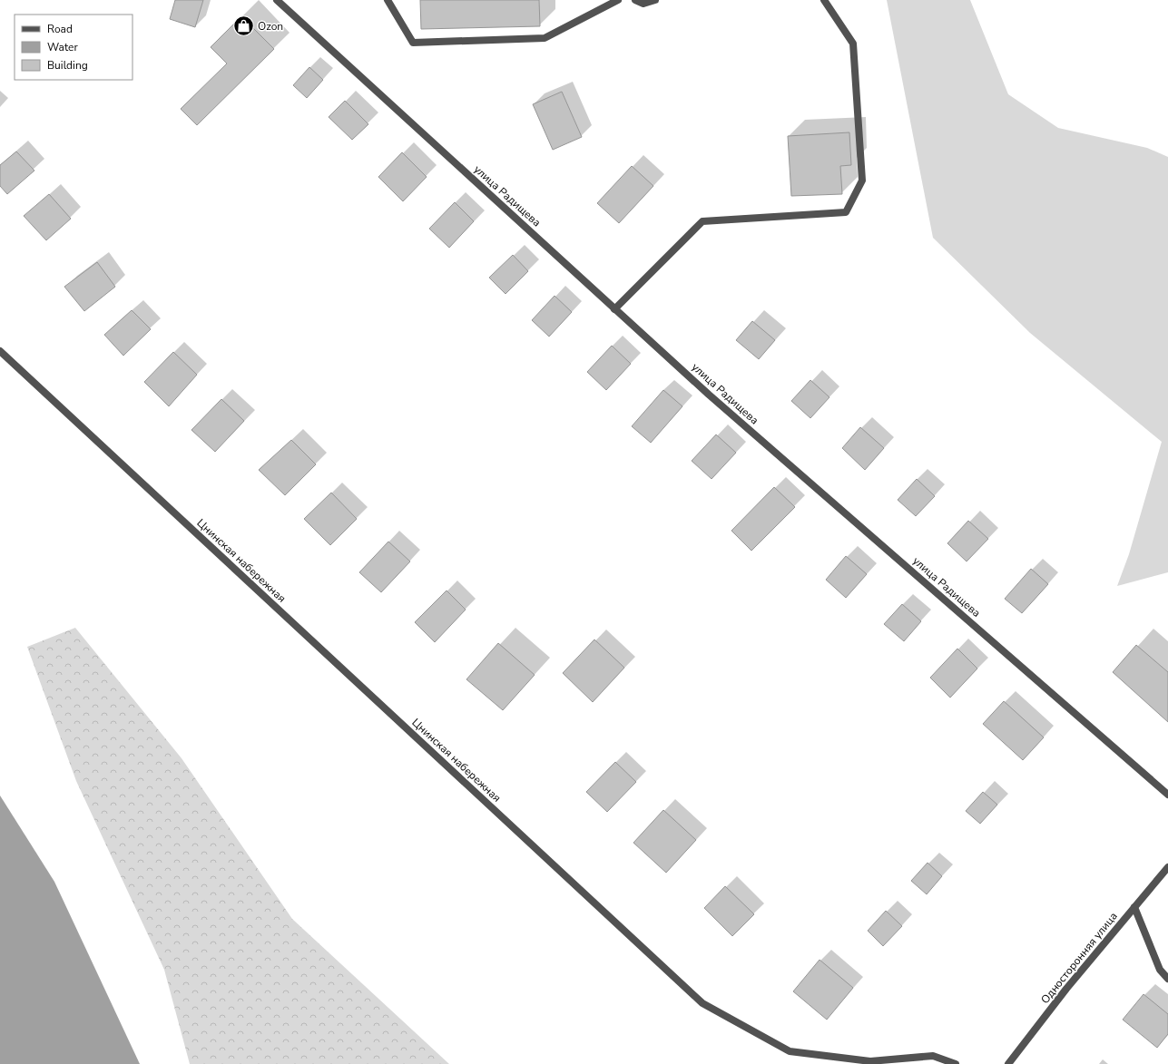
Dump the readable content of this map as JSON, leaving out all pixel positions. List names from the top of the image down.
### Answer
{
  "streets": {
    "street": ["улица Радищева", "Цнинская набережная", "Односторонняя улица"]
  },
  "places": {
    "shop": ["Ozon"]
  },
  "legend": ["Road", "Water", "Building"]
}
